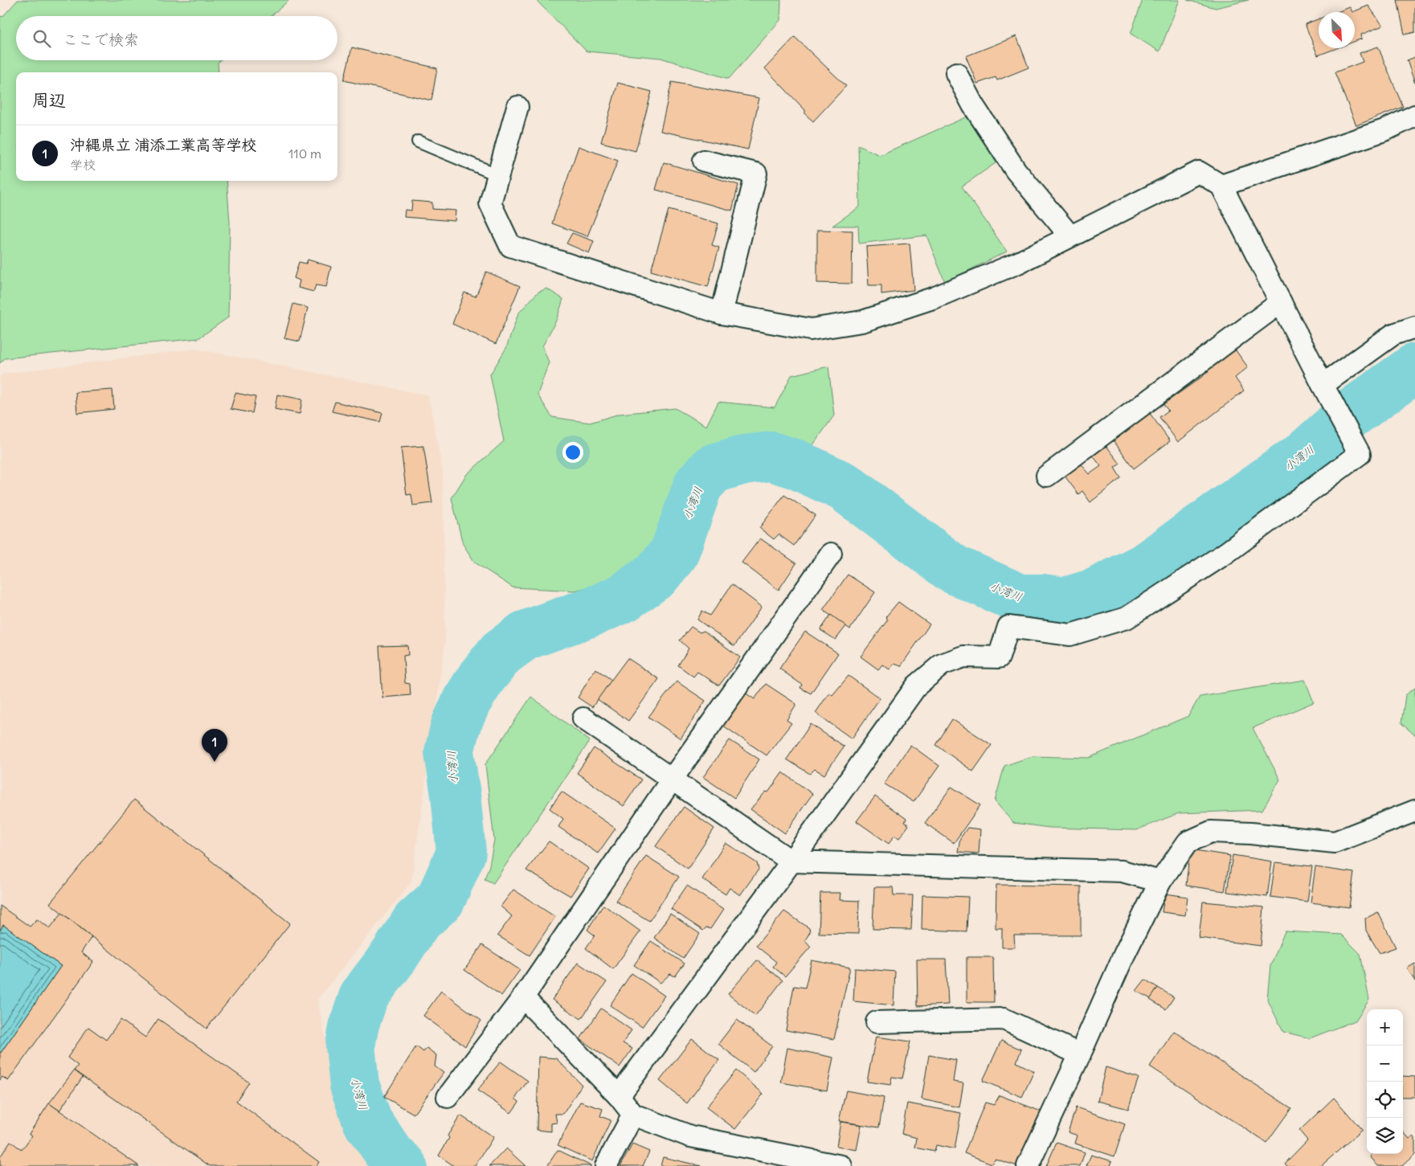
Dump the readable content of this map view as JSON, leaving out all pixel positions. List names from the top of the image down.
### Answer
{
  "water": ["小湾川"],
  "north": "bottom right",
  "page": {
    "search": "ここで検索",
    "heading": "周辺",
    "list": [
      {
        "mark": "1",
        "name": "沖縄県立 浦添工業高等学校",
        "note": "学校",
        "value": "110 m"
      }
    ],
    "pins": "1",
    "map_buttons": ["+", "−"]
  }
}
